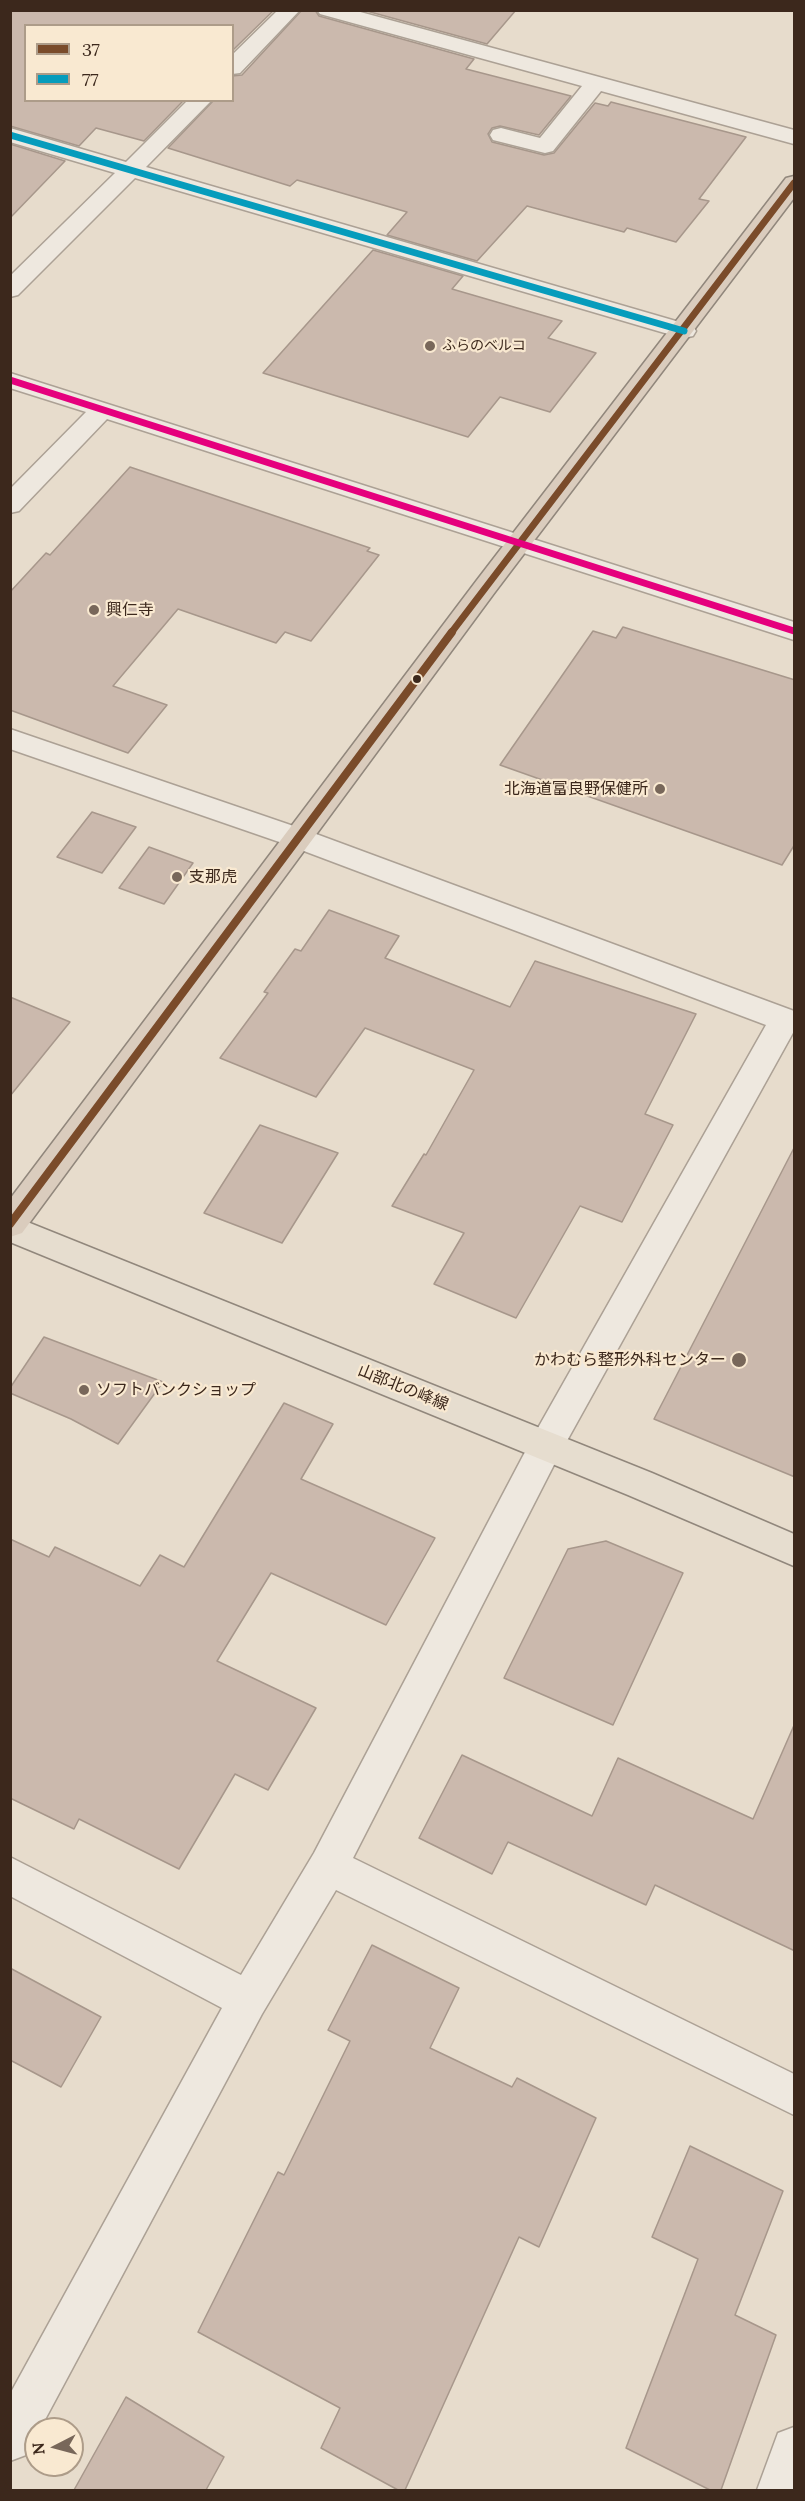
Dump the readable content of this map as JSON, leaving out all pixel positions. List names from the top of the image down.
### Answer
{
  "streets": {
    "main road": ["山部北の峰線"]
  },
  "places": [
    "ふらのベルコ",
    "興仁寺",
    "北海道富良野保健所",
    "支那虎",
    "かわむら整形外科センター",
    "ソフトバンクショップ"
  ],
  "lines": ["transit line 77", "transit line 37"],
  "legend": ["37", "77"],
  "north": "left"
}
